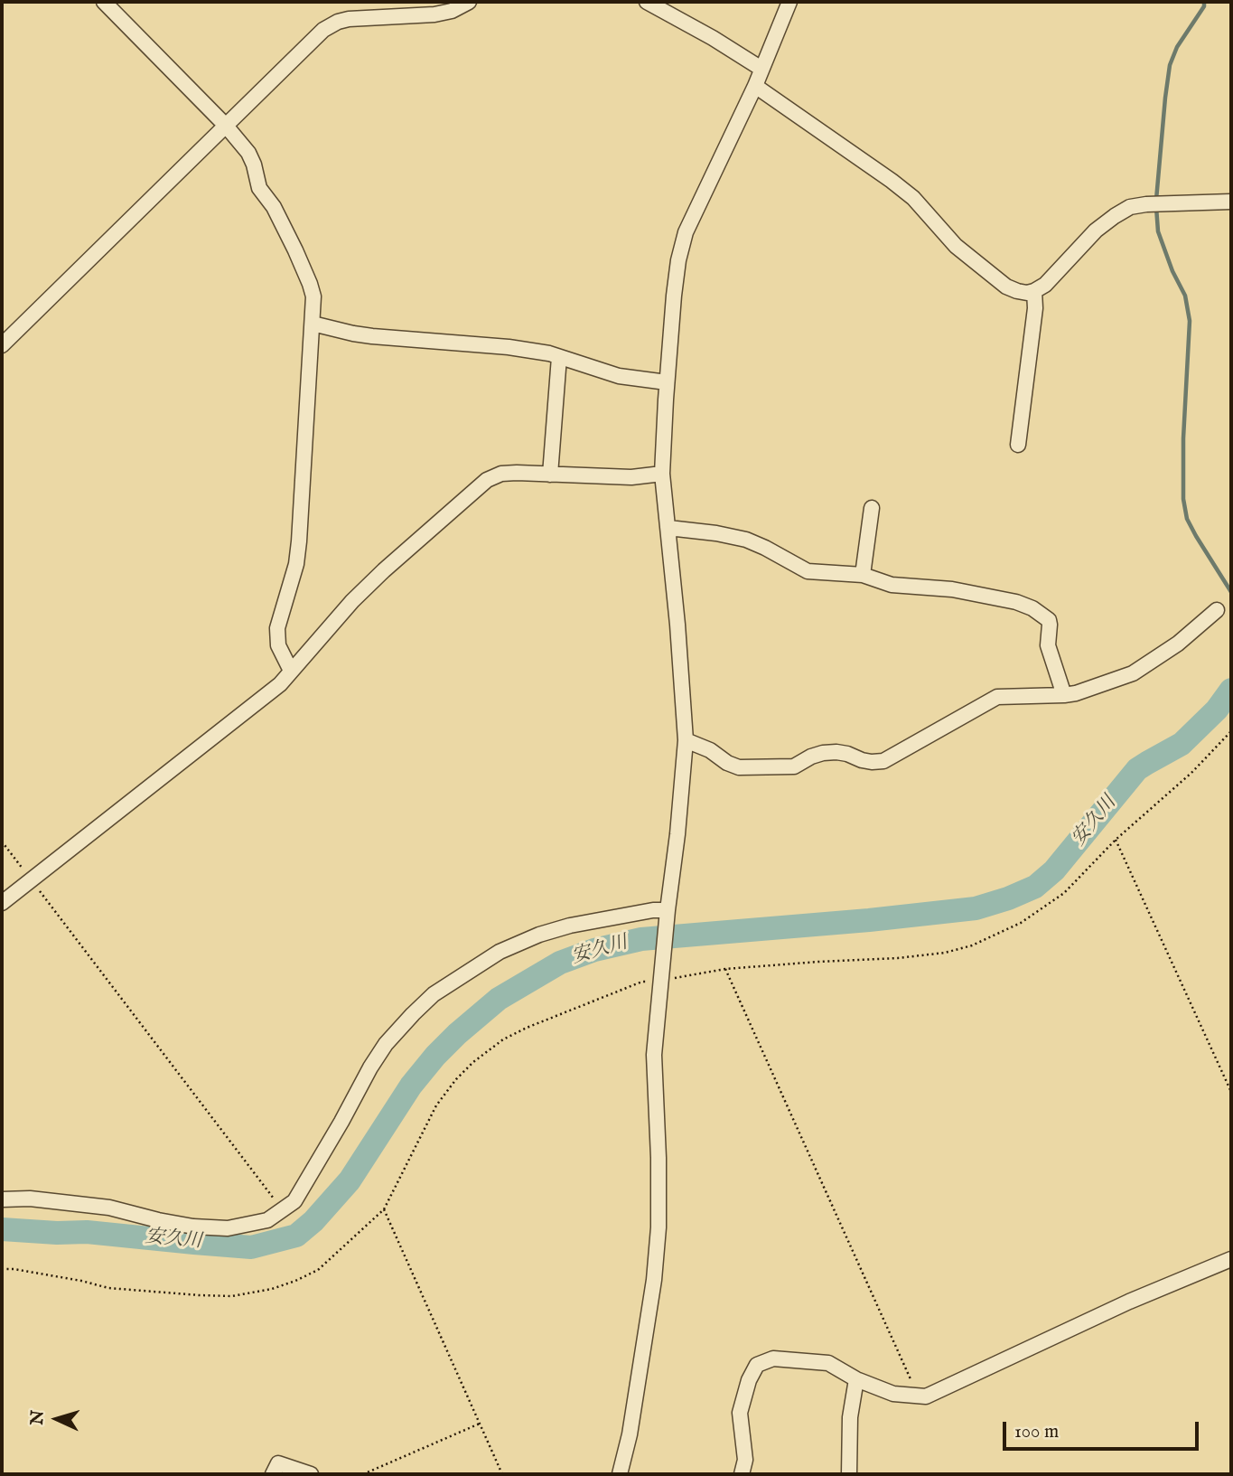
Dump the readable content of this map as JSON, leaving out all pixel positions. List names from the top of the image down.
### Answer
{
  "water": ["安久川"],
  "scale_bar": "100 m",
  "north": "left"
}
